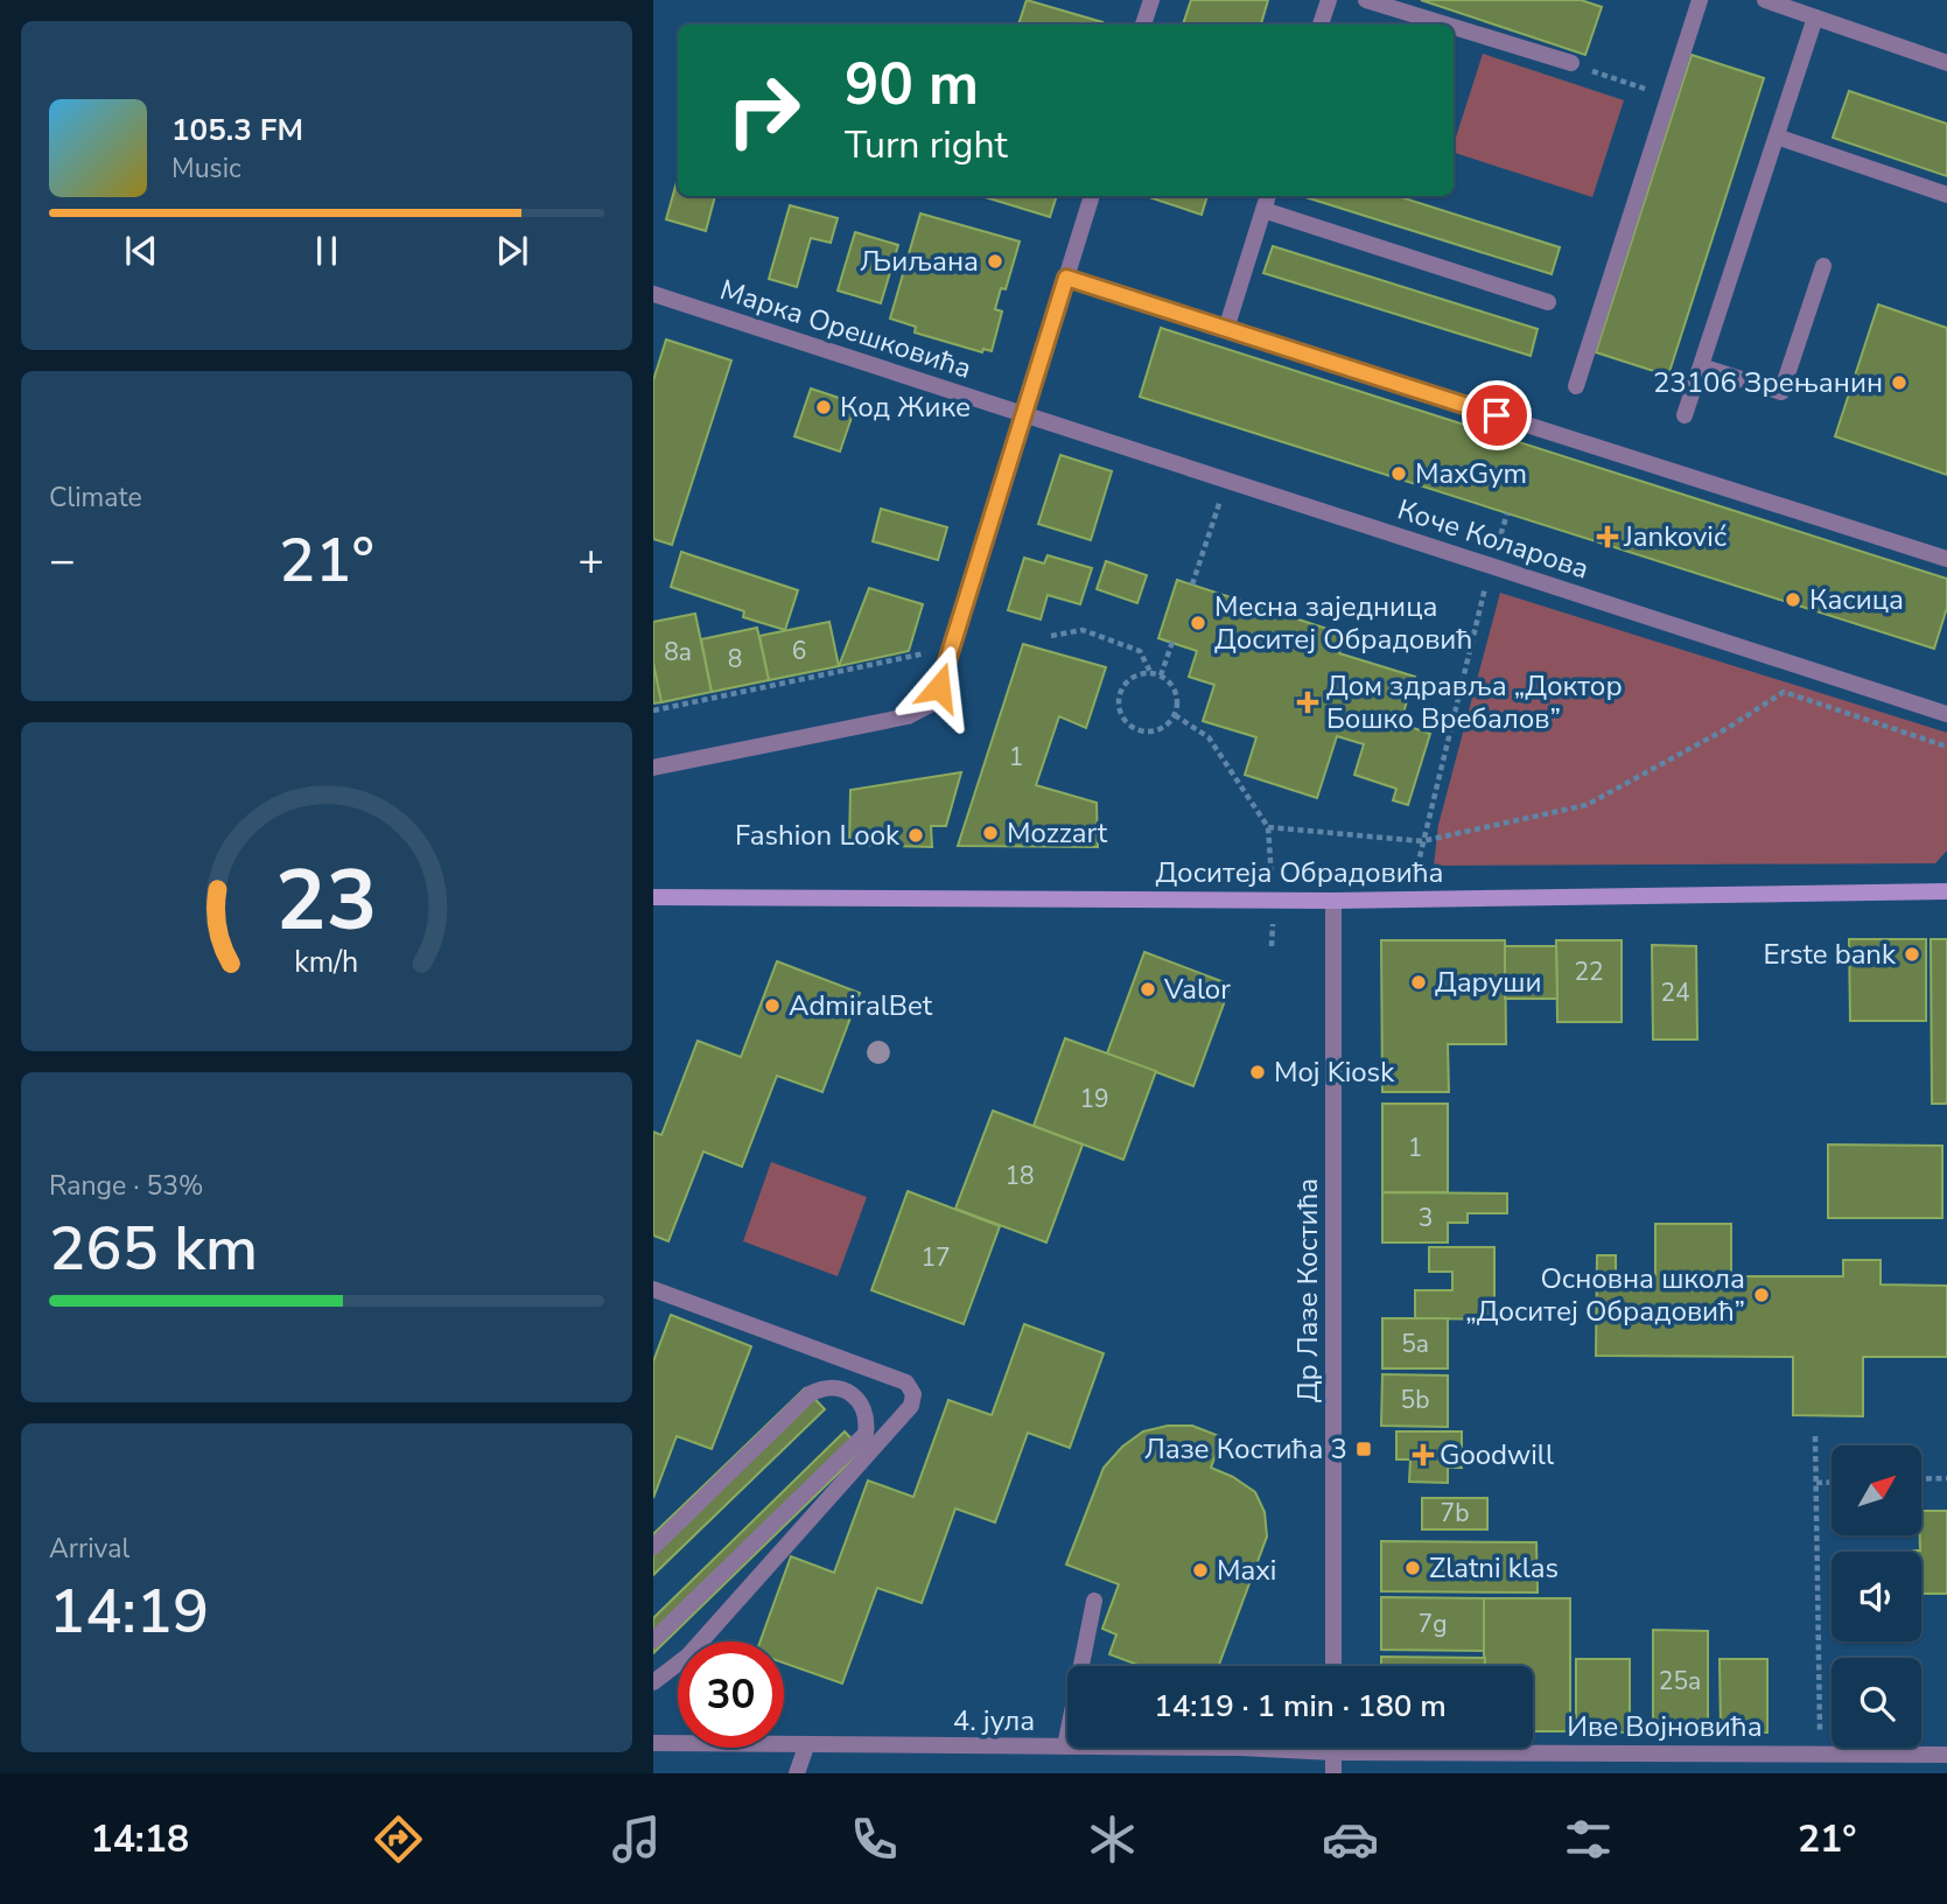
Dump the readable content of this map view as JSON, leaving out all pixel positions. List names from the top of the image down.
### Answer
{
  "streets": {
    "street": [
      "Марка Орешковића",
      "Коче Коларова",
      "Доситеја Обрадовића",
      "Др Лазе Костића",
      "4. јула",
      "Иве Војновића"
    ]
  },
  "crossings": [
    ["Марка Орешковића", "Коче Коларова"],
    ["Доситеја Обрадовића", "Др Лазе Костића"],
    ["4. јула", "Иве Војновића"]
  ],
  "places": {
    "other": [
      "Љиљана",
      "23106 Зрењанин",
      "Код Жике",
      "MaxGym",
      "Касица",
      "Месна заједница Доситеј Обрадовић",
      "Mozzart",
      "Fashion Look",
      "Erste bank",
      "Даруши",
      "Valor",
      "AdmiralBet",
      "Moj Kiosk",
      "Основна школа „Доситеј Обрадовић”",
      "Zlatni klas",
      "Maxi"
    ],
    "health": ["Janković", "Дом здравља „Доктор Бошко Вребалов”", "Goodwill"],
    "transit": ["Лазе Костића 3"]
  },
  "house_numbers": [
    "6",
    "8a",
    "8",
    "1",
    "22",
    "24",
    "19",
    "1",
    "18",
    "3",
    "17",
    "5a",
    "5b",
    "7b",
    "7g",
    "25a"
  ],
  "north": "top right",
  "page": {
    "turn": ["90 m", "Turn right"],
    "song": ["105.3 FM", "Music"],
    "tile": [
      "Climate",
      ["Range · 53%", "265 km"],
      ["Arrival", "14:19"]
    ],
    "heat": ["−", "21°", "+"],
    "limit": "30",
    "trip": "14:19 · 1 min · 180 m",
    "tabs": ["14:18", "21°"],
    "gauge": ["23", "km/h"]
  }
}
